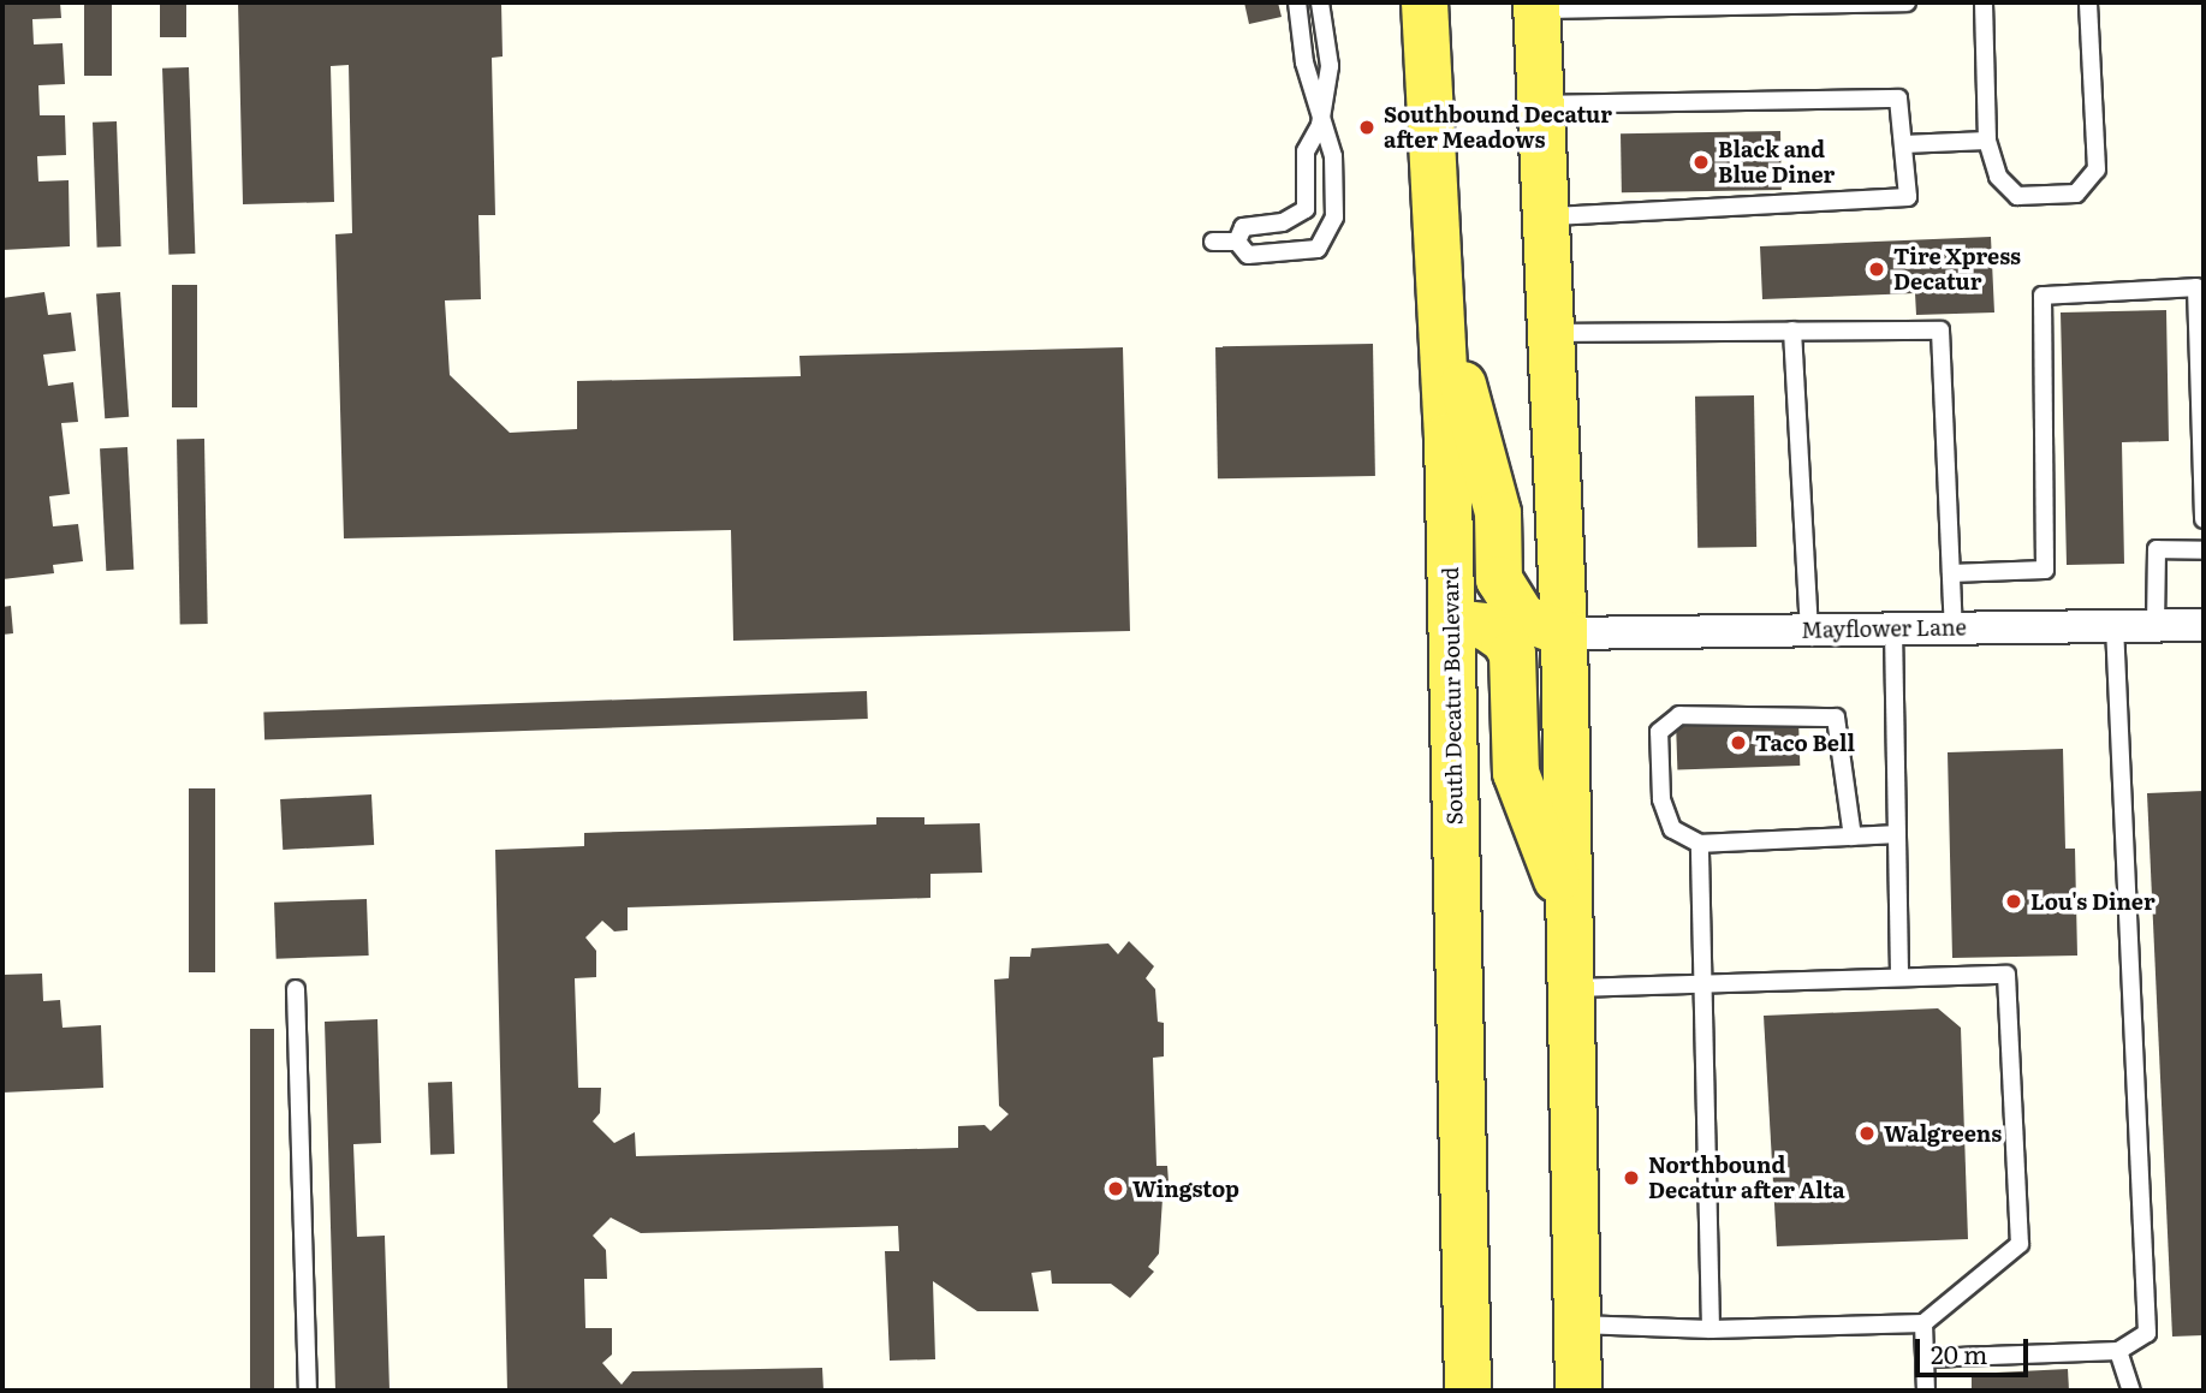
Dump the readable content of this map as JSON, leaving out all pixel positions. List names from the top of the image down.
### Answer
{
  "streets": {
    "main road": ["South Decatur Boulevard"],
    "street": ["Mayflower Lane"]
  },
  "places": [
    "Southbound Decatur after Meadows",
    "Black and Blue Diner",
    "Tire Xpress Decatur",
    "Taco Bell",
    "Lou's Diner",
    "Walgreens",
    "Northbound Decatur after Alta",
    "Wingstop"
  ],
  "scale_bar": "20 m"
}
